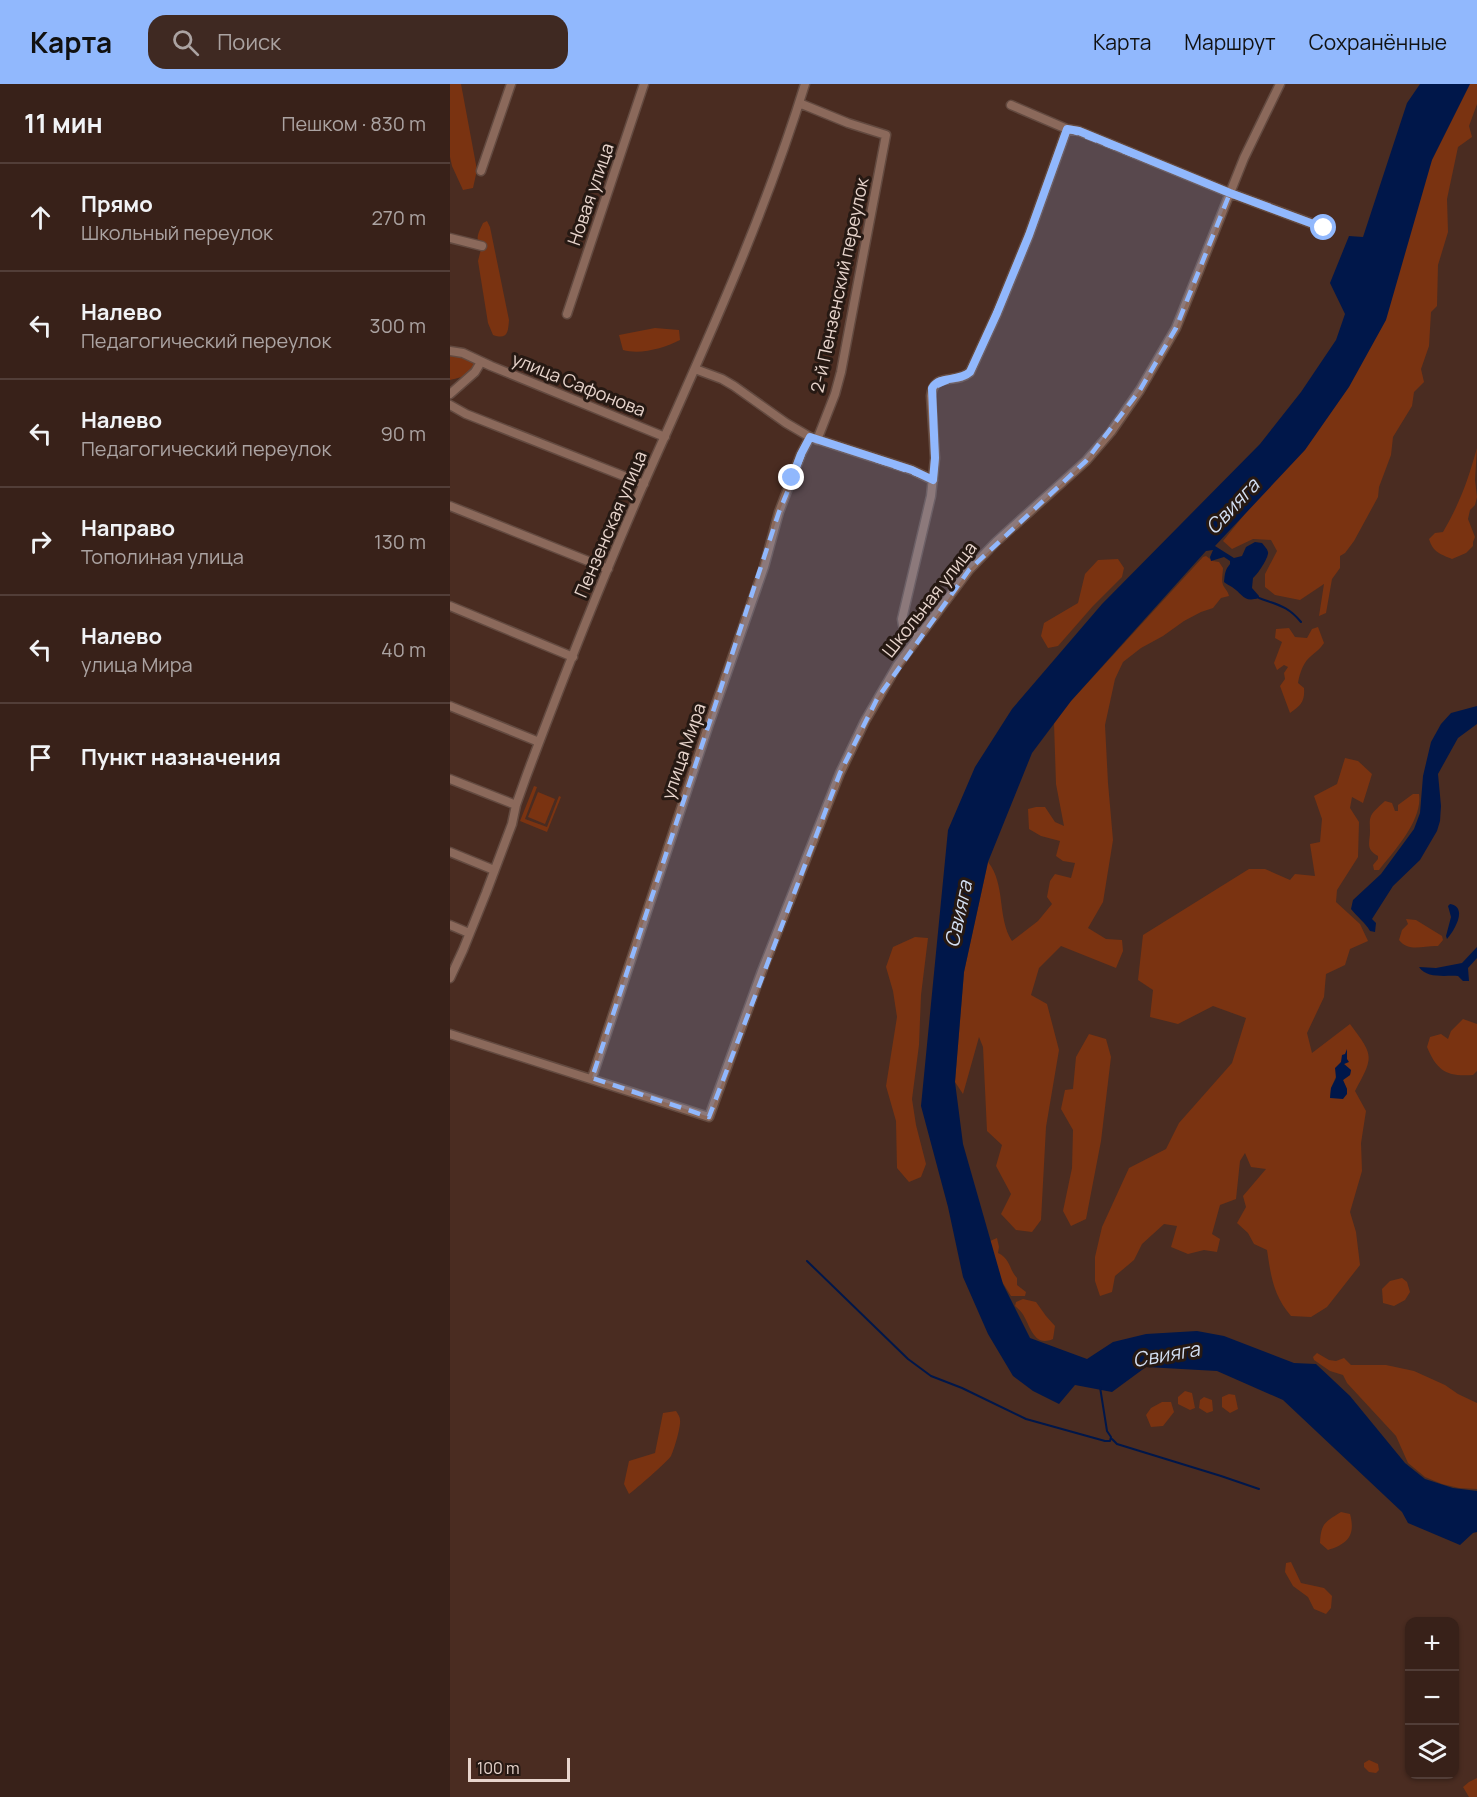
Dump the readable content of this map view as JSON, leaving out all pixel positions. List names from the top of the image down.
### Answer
{
  "streets": {
    "street": [
      "Новая улица",
      "2-й Пензенский переулок",
      "улица Сафонова",
      "Пензенская улица",
      "Школьная улица",
      "улица Мира"
    ]
  },
  "crossings": [
    ["2-й Пензенский переулок", "Пензенская улица"],
    ["2-й Пензенский переулок", "улица Мира"],
    ["улица Сафонова", "Пензенская улица"],
    ["Школьная улица", "улица Мира"]
  ],
  "water": ["Свияга"],
  "scale_bar": "100 m",
  "page": {
    "header": "Карта",
    "search": "Поиск",
    "nav": ["Карта", "Маршрут", "Сохранённые"],
    "heading": ["11 мин", "Пешком · 830 m"],
    "list": [
      ["Прямо", "Школьный переулок", "270 m"],
      ["Налево", "Педагогический переулок", "300 m"],
      ["Налево", "Педагогический переулок", "90 m"],
      ["Направо", "Тополиная улица", "130 m"],
      ["Налево", "улица Мира", "40 m"],
      "Пункт назначения"
    ],
    "map_buttons": ["+", "−"],
    "scale": "100 m"
  }
}
